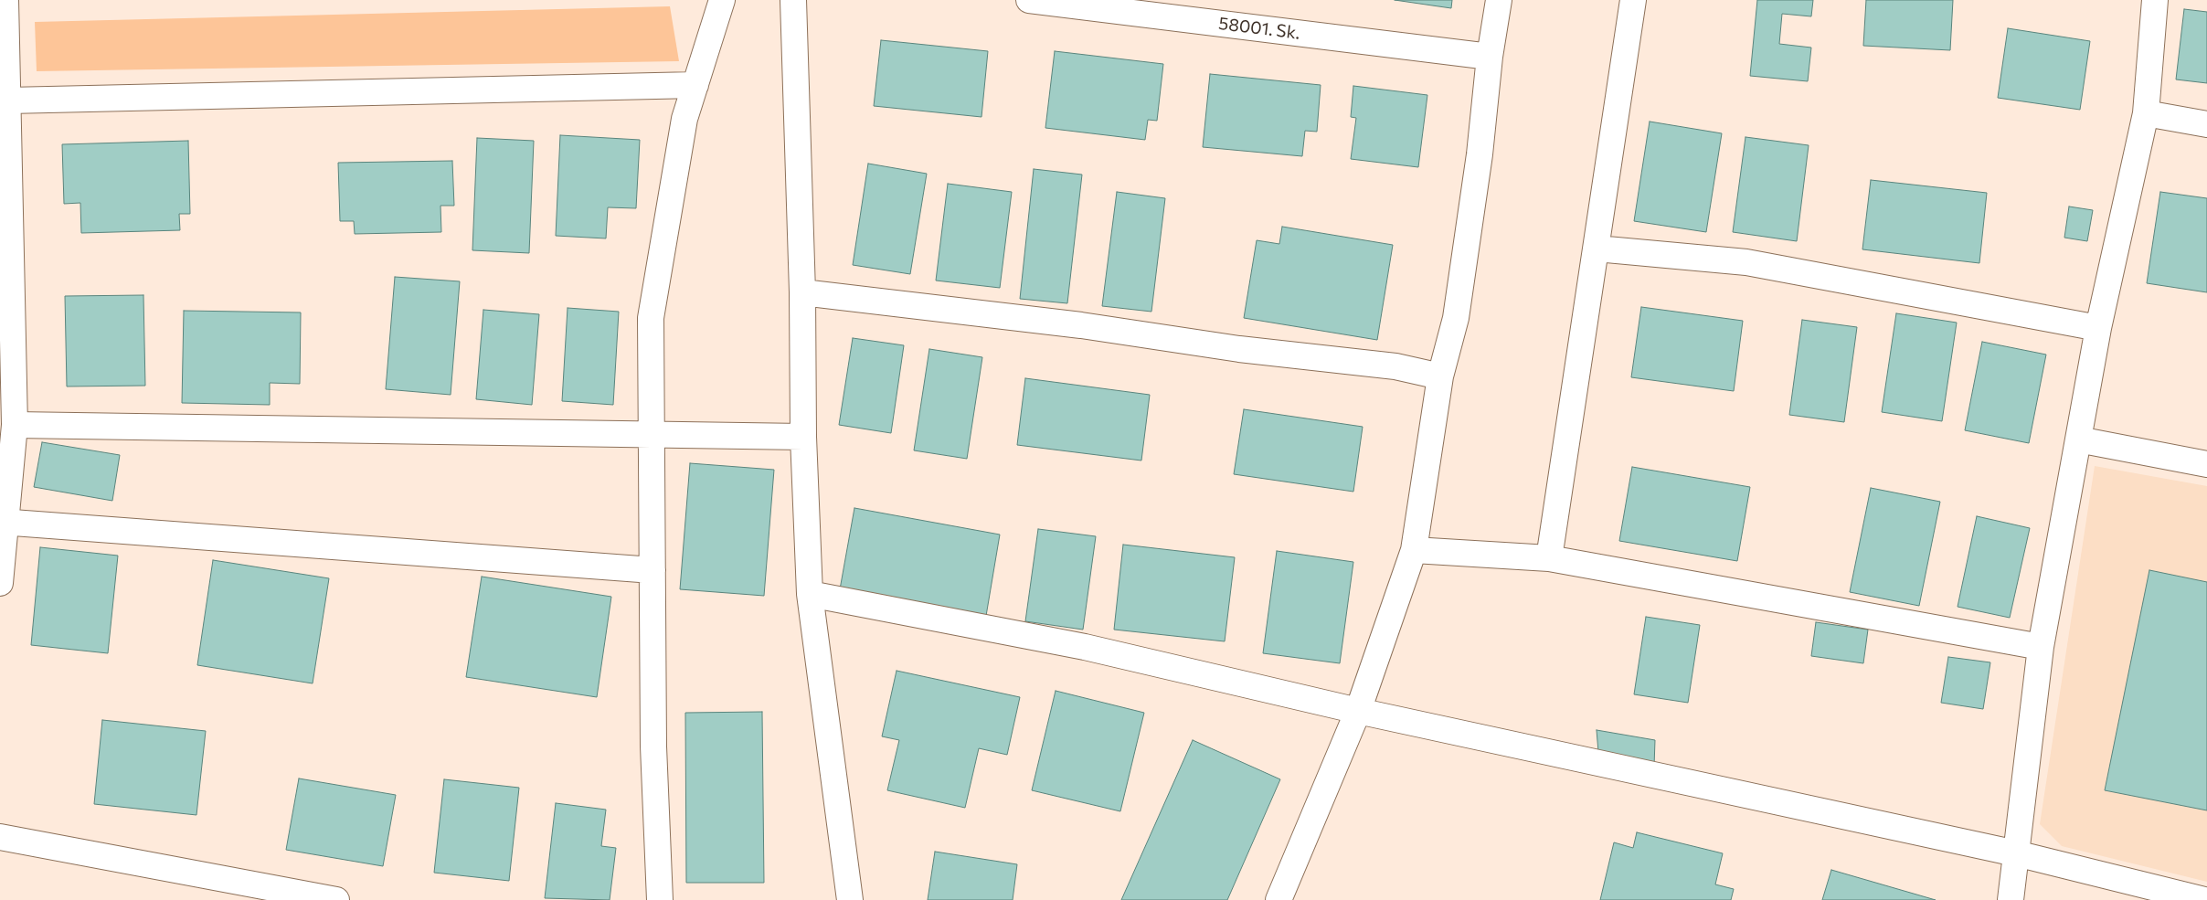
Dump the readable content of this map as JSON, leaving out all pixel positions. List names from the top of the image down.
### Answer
{
  "streets": {
    "street": ["58001. Sk."]
  }
}
